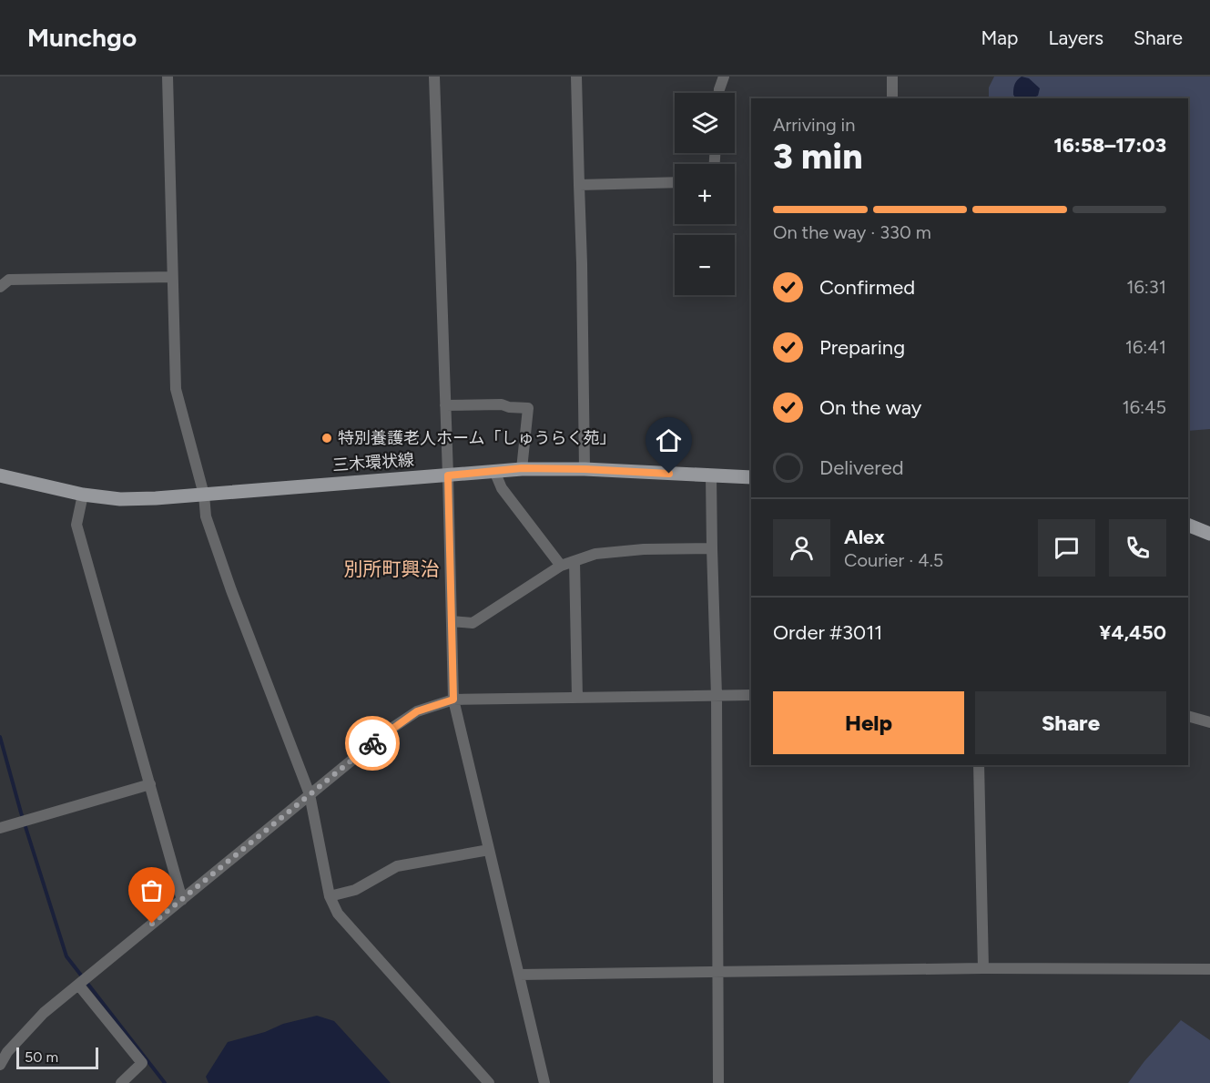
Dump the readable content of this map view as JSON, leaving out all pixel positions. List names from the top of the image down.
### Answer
{
  "streets": {
    "main road": ["三木環状線"]
  },
  "districts": ["別所町興治"],
  "places": ["特別養護老人ホーム「しゅうらく苑」"],
  "scale_bar": "50 m",
  "page": {
    "header": "Munchgo",
    "nav": ["Map", "Layers", "Share"],
    "map_buttons": ["+", "−"],
    "heading": ["3 min", "Arriving in", "16:58–17:03"],
    "panel": [
      "Alex",
      "Courier · 4.5",
      "Order #3011",
      "¥4,450"
    ],
    "bar": "On the way · 330 m",
    "list": [
      ["Confirmed", "16:31"],
      ["Preparing", "16:41"],
      ["On the way", "16:45"],
      "Delivered"
    ],
    "buttons": ["Help", "Share"],
    "scale": "50 m"
  }
}
